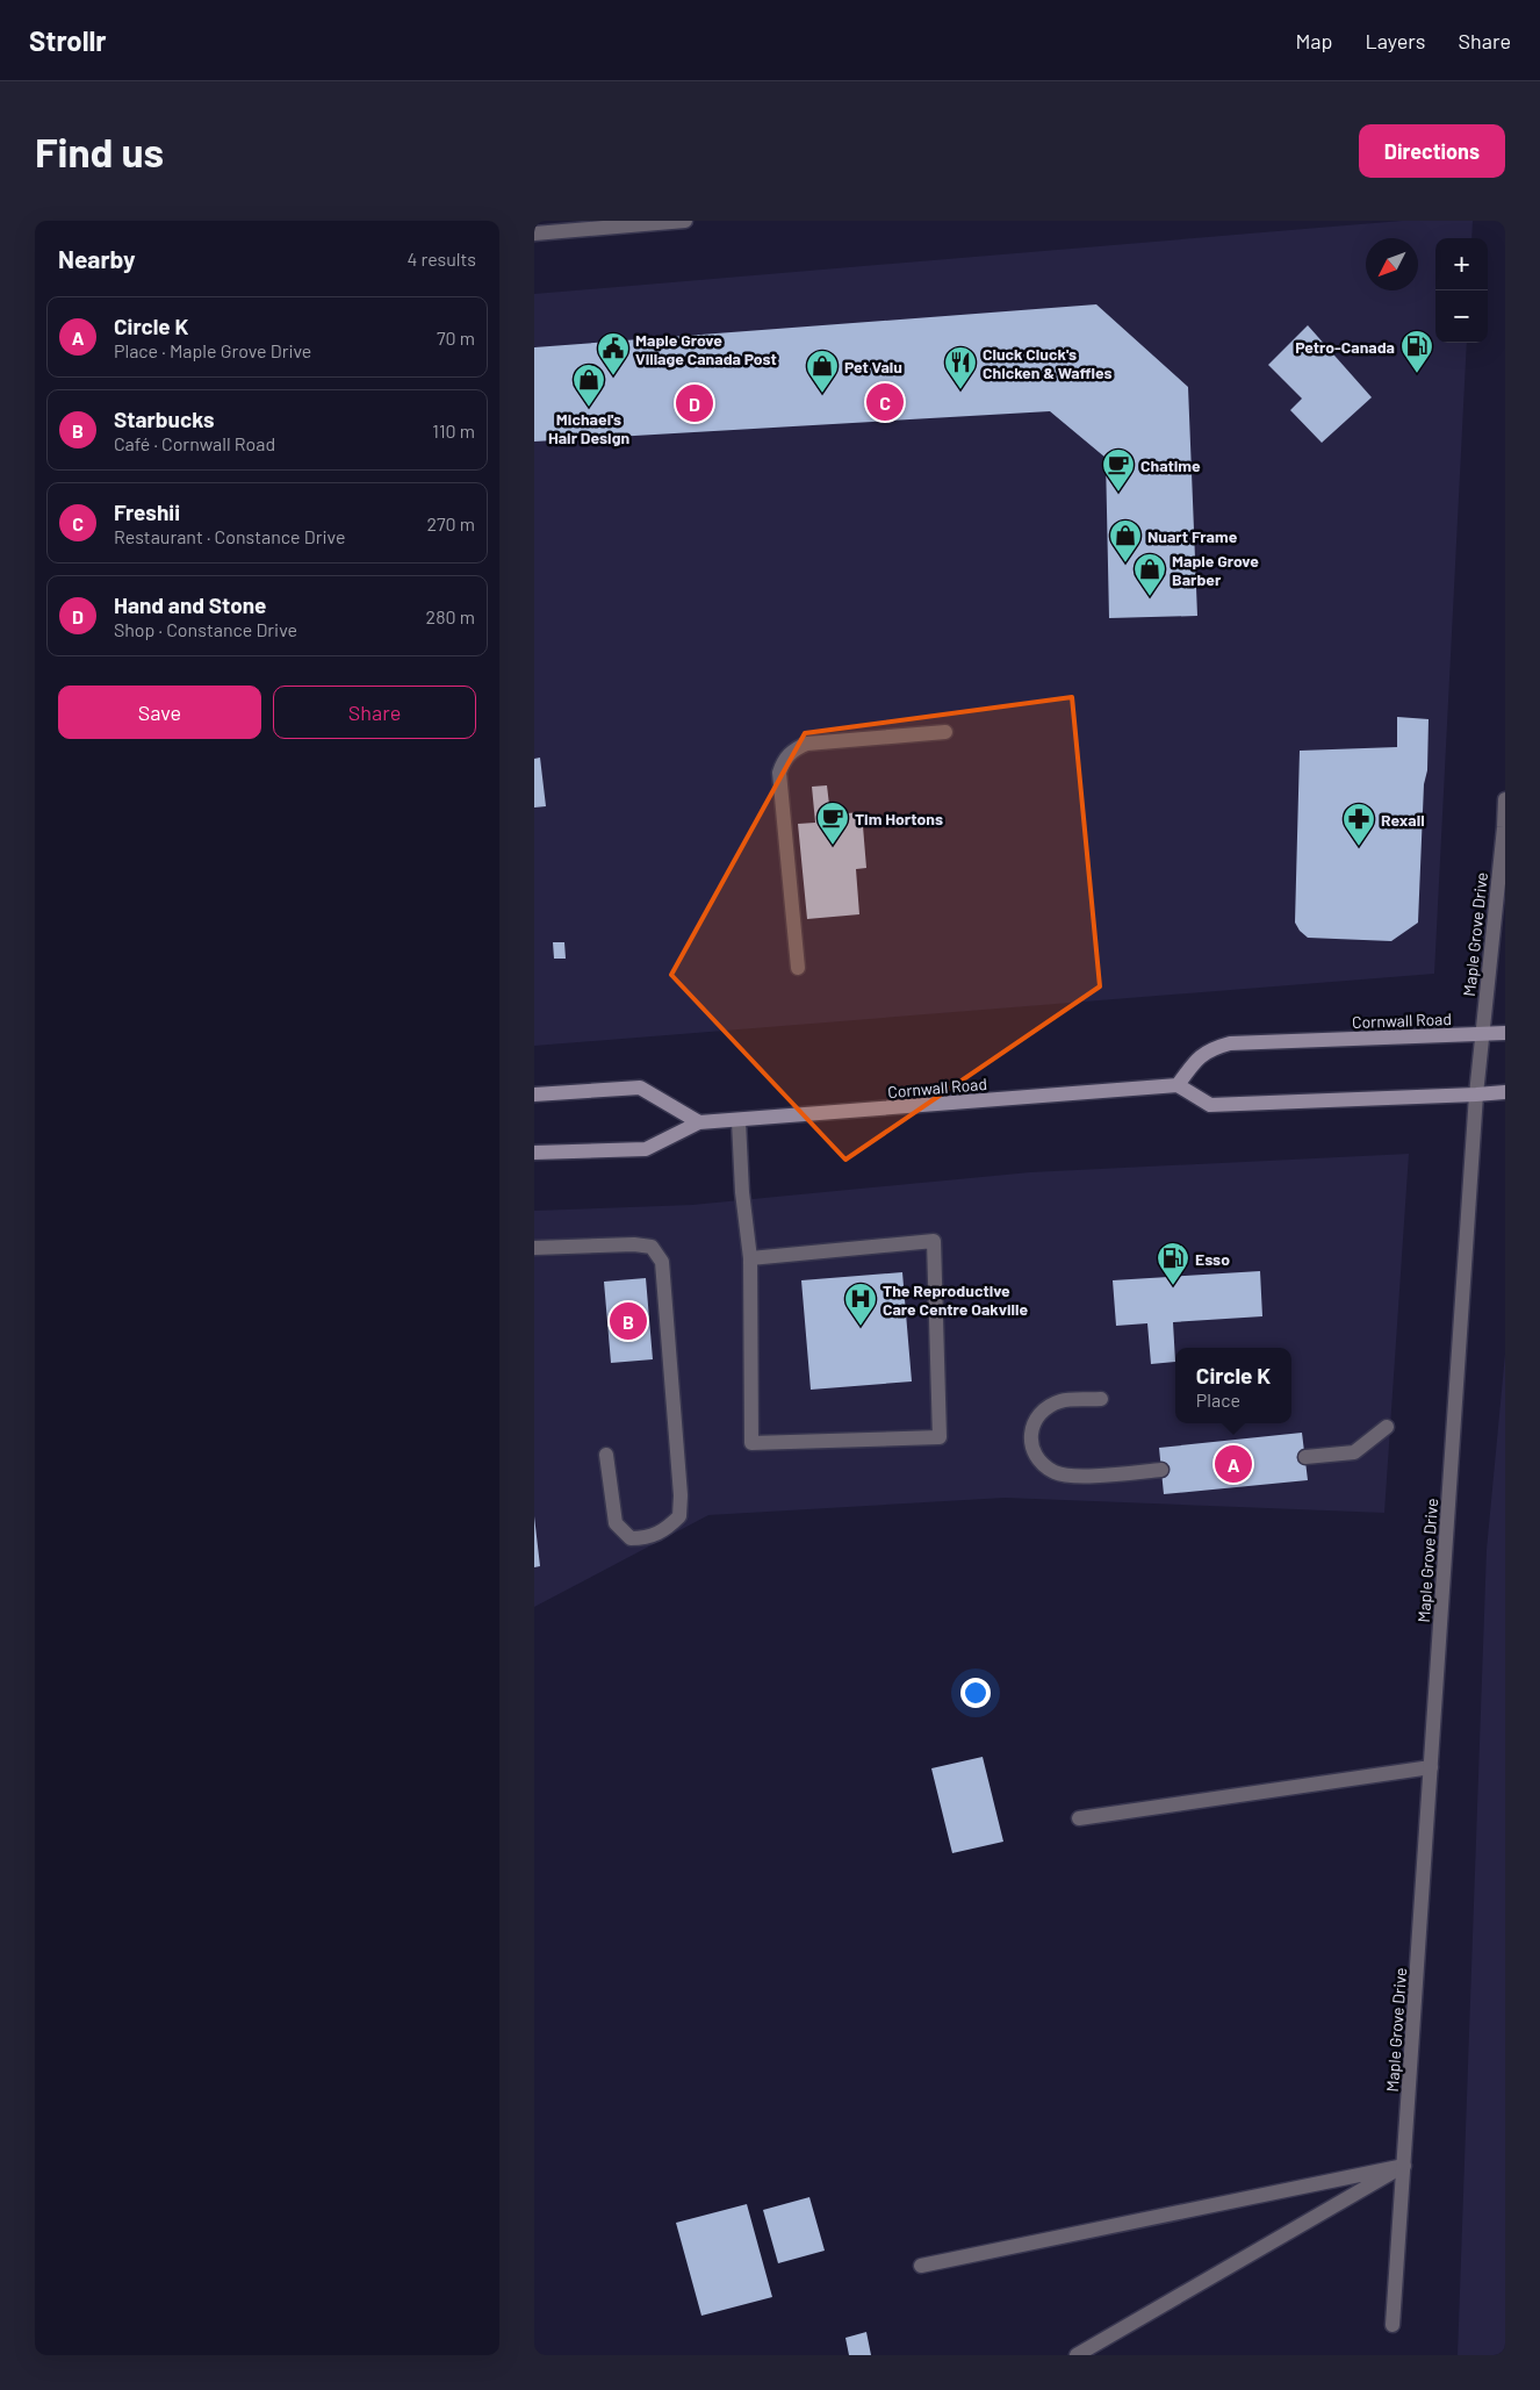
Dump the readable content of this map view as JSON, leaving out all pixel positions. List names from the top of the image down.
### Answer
{
  "streets": {
    "main road": ["Cornwall Road"],
    "street": ["Maple Grove Drive"]
  },
  "crossings": [
    ["Maple Grove Drive", "Cornwall Road"]
  ],
  "places": {
    "fuel station": ["Petro-Canada", "Esso"],
    "public building": ["Maple Grove Village Canada Post"],
    "restaurant": ["Cluck Cluck's Chicken & Waffles"],
    "shop": [
      "Pet Valu",
      "Michael's Hair Design",
      "Nuart Frame",
      "Maple Grove Barber"
    ],
    "cafe": ["Chatime", "Tim Hortons"],
    "pharmacy": ["Rexall"],
    "hospital": ["The Reproductive Care Centre Oakville"]
  },
  "north": "bottom left",
  "page": {
    "header": "Strollr",
    "nav": ["Map", "Layers", "Share"],
    "buttons": [
      "Directions",
      ["Save", "Share"]
    ],
    "title": "Find us",
    "heading": ["Nearby", "4 results"],
    "map_buttons": ["+", "−"],
    "list": [
      {
        "mark": "A",
        "name": "Circle K",
        "note": "Place · Maple Grove Drive",
        "value": "70 m"
      },
      {
        "mark": "B",
        "name": "Starbucks",
        "note": "Café · Cornwall Road",
        "value": "110 m"
      },
      {
        "mark": "C",
        "name": "Freshii",
        "note": "Restaurant · Constance Drive",
        "value": "270 m"
      },
      {
        "mark": "D",
        "name": "Hand and Stone",
        "note": "Shop · Constance Drive",
        "value": "280 m"
      }
    ],
    "pins": [
      "C",
      "D",
      "B",
      "A"
    ],
    "popup": ["Circle K", "Place"]
  }
}
